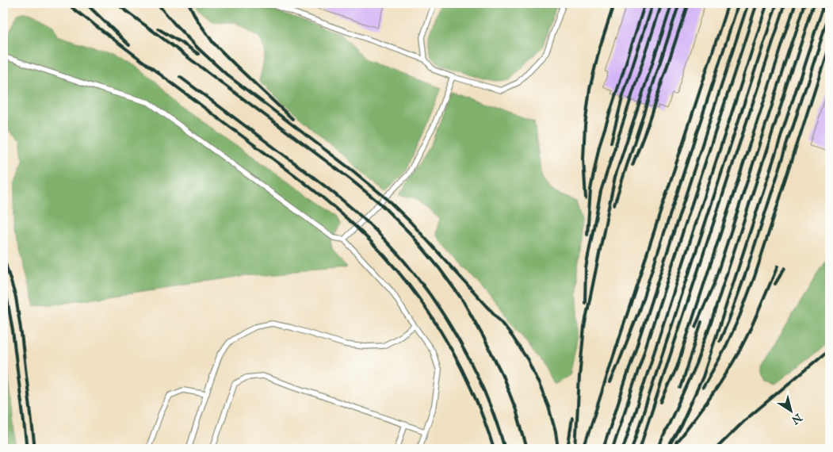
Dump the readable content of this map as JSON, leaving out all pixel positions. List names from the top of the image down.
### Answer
{
  "north": "bottom right"
}
